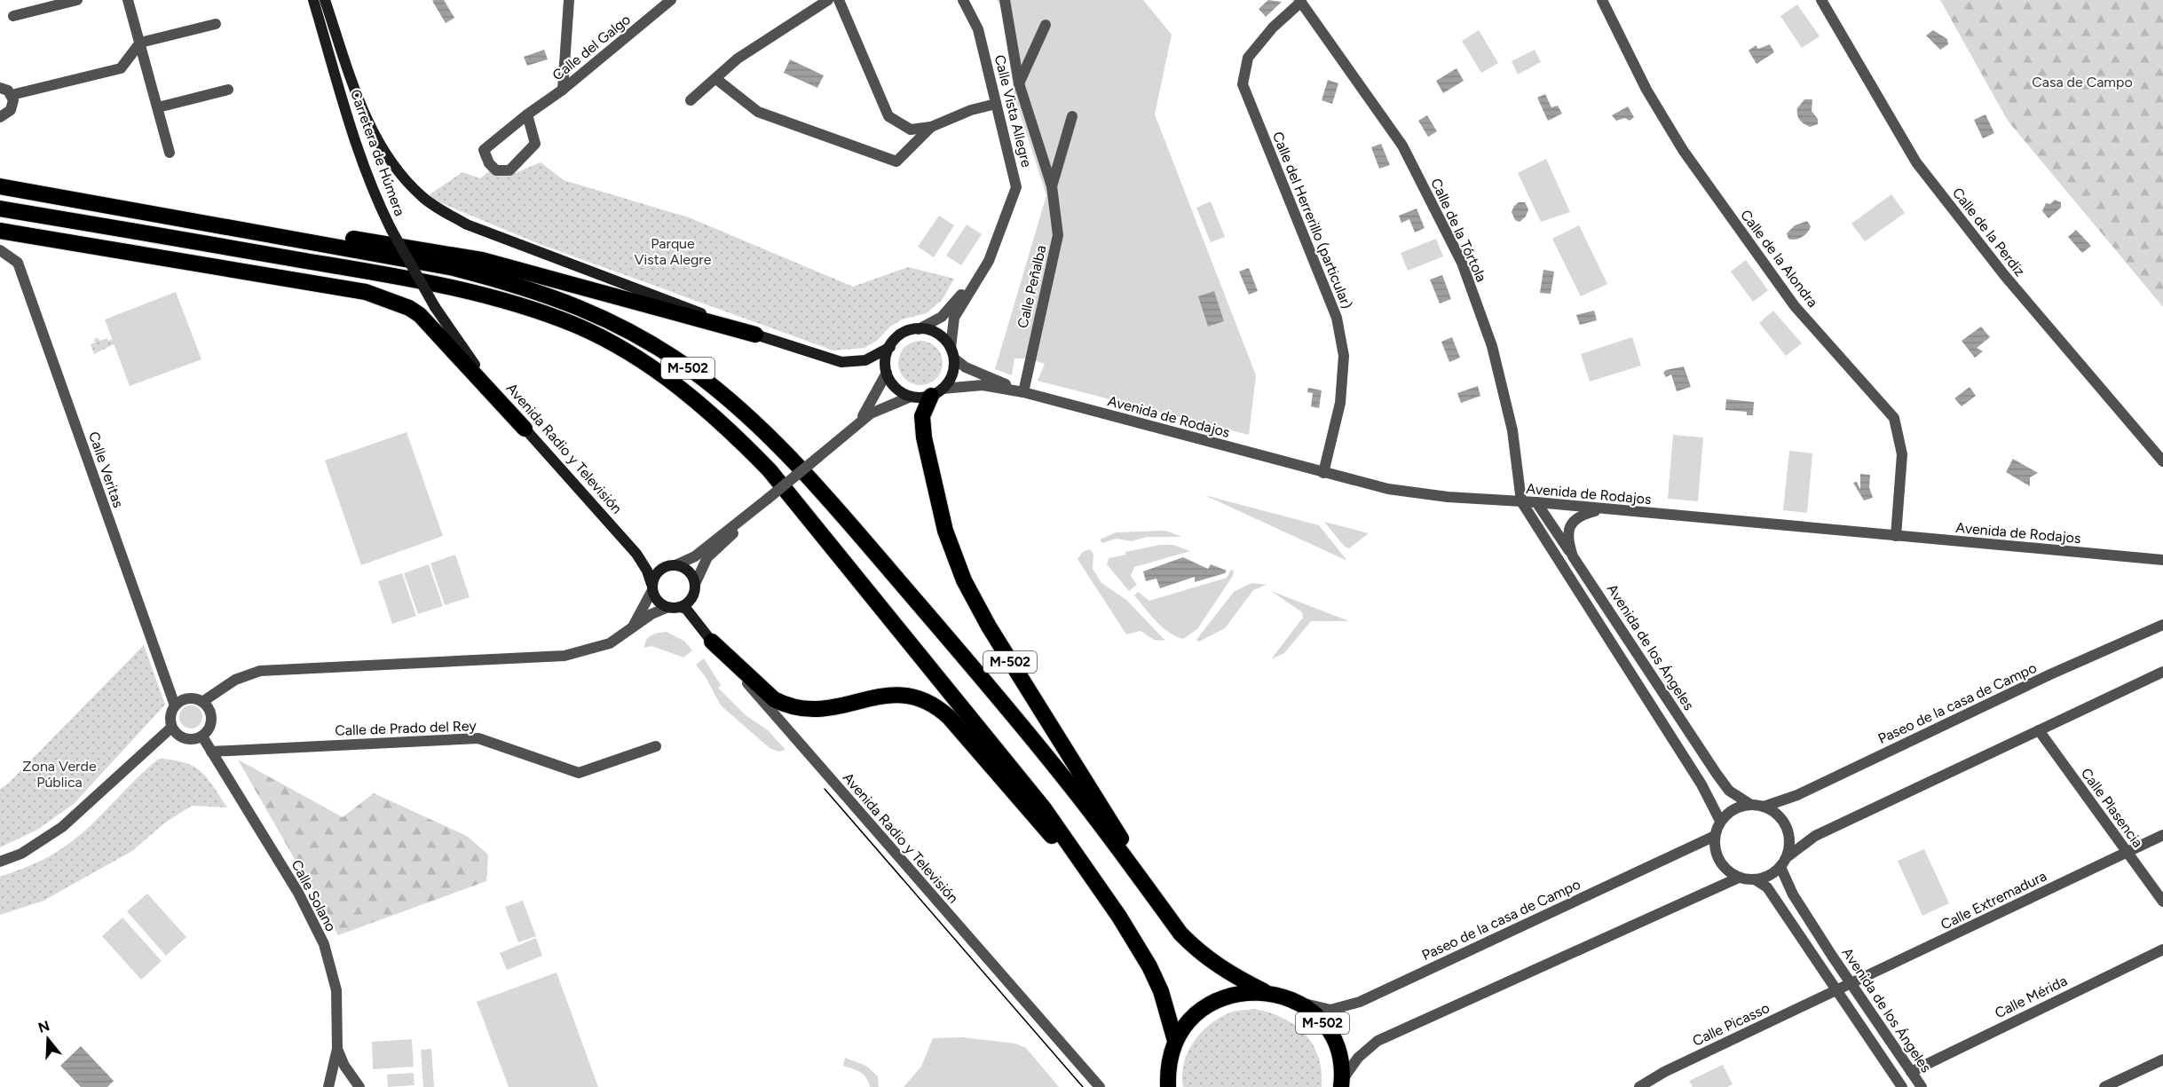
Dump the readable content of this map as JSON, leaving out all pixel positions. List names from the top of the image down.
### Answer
{
  "streets": {
    "highway": ["M-502"],
    "main road": ["Carretera de Húmera", "Avenida Radio y Televisión"],
    "street": [
      "Calle del Galgo",
      "Calle Vista Allegre",
      "Calle del Herrerillo (particular)",
      "Calle de la Tórtola",
      "Calle de la Perdiz",
      "Calle de la Alondra",
      "Calle Peñalba",
      "Avenida de Rodajos",
      "Calle Veritas",
      "Avenida de los Ángeles",
      "Paseo de la casa de Campo",
      "Calle de Prado del Rey",
      "Calle Plasencia",
      "Calle Solano",
      "Calle Extremadura",
      "Calle Mérida",
      "Calle Picasso"
    ]
  },
  "crossings": [
    ["Calle Vista Allegre", "M-502"],
    ["Calle Vista Allegre", "Avenida de Rodajos"],
    ["Carretera de Húmera", "Avenida Radio y Televisión"],
    ["Calle del Herrerillo (particular)", "Calle de la Tórtola"],
    ["Calle del Herrerillo (particular)", "Avenida de Rodajos"],
    ["Calle de la Tórtola", "Avenida de Rodajos"],
    ["Calle de la Alondra", "Avenida de Rodajos"],
    ["Calle Peñalba", "Avenida de Rodajos"],
    ["M-502", "Avenida de Rodajos"],
    ["M-502", "Avenida Radio y Televisión"],
    ["M-502", "Paseo de la casa de Campo"],
    ["Avenida de Rodajos", "Avenida de los Ángeles"],
    ["Calle Veritas", "Calle Solano"],
    ["Avenida de los Ángeles", "Paseo de la casa de Campo"],
    ["Avenida de los Ángeles", "Calle Extremadura"],
    ["Avenida de los Ángeles", "Calle Mérida"],
    ["Avenida de los Ángeles", "Calle Picasso"],
    ["Calle de Prado del Rey", "Calle Solano"],
    ["Calle Plasencia", "Calle Extremadura"],
    ["Calle Extremadura", "Calle Picasso"]
  ],
  "parks": ["Casa de Campo", "Parque Vista Alegre", "Zona Verde Pública"],
  "north": "top"
}
